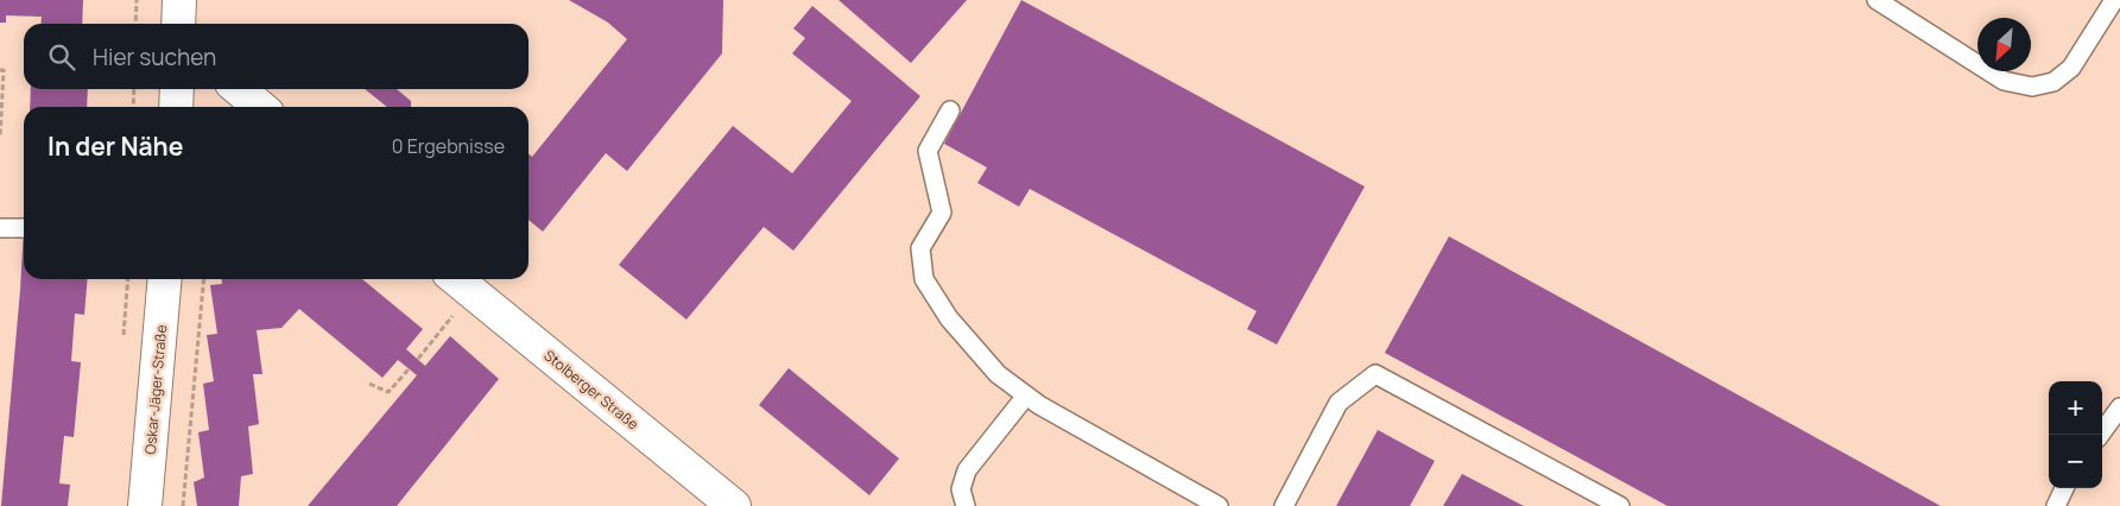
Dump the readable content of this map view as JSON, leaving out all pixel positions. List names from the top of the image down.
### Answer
{
  "streets": {
    "street": ["Oskar-Jäger-Straße", "Stolberger Straße"]
  },
  "north": "bottom left",
  "page": {
    "search": "Hier suchen",
    "heading": ["In der Nähe", "0 Ergebnisse"],
    "map_buttons": ["+", "−"]
  }
}
